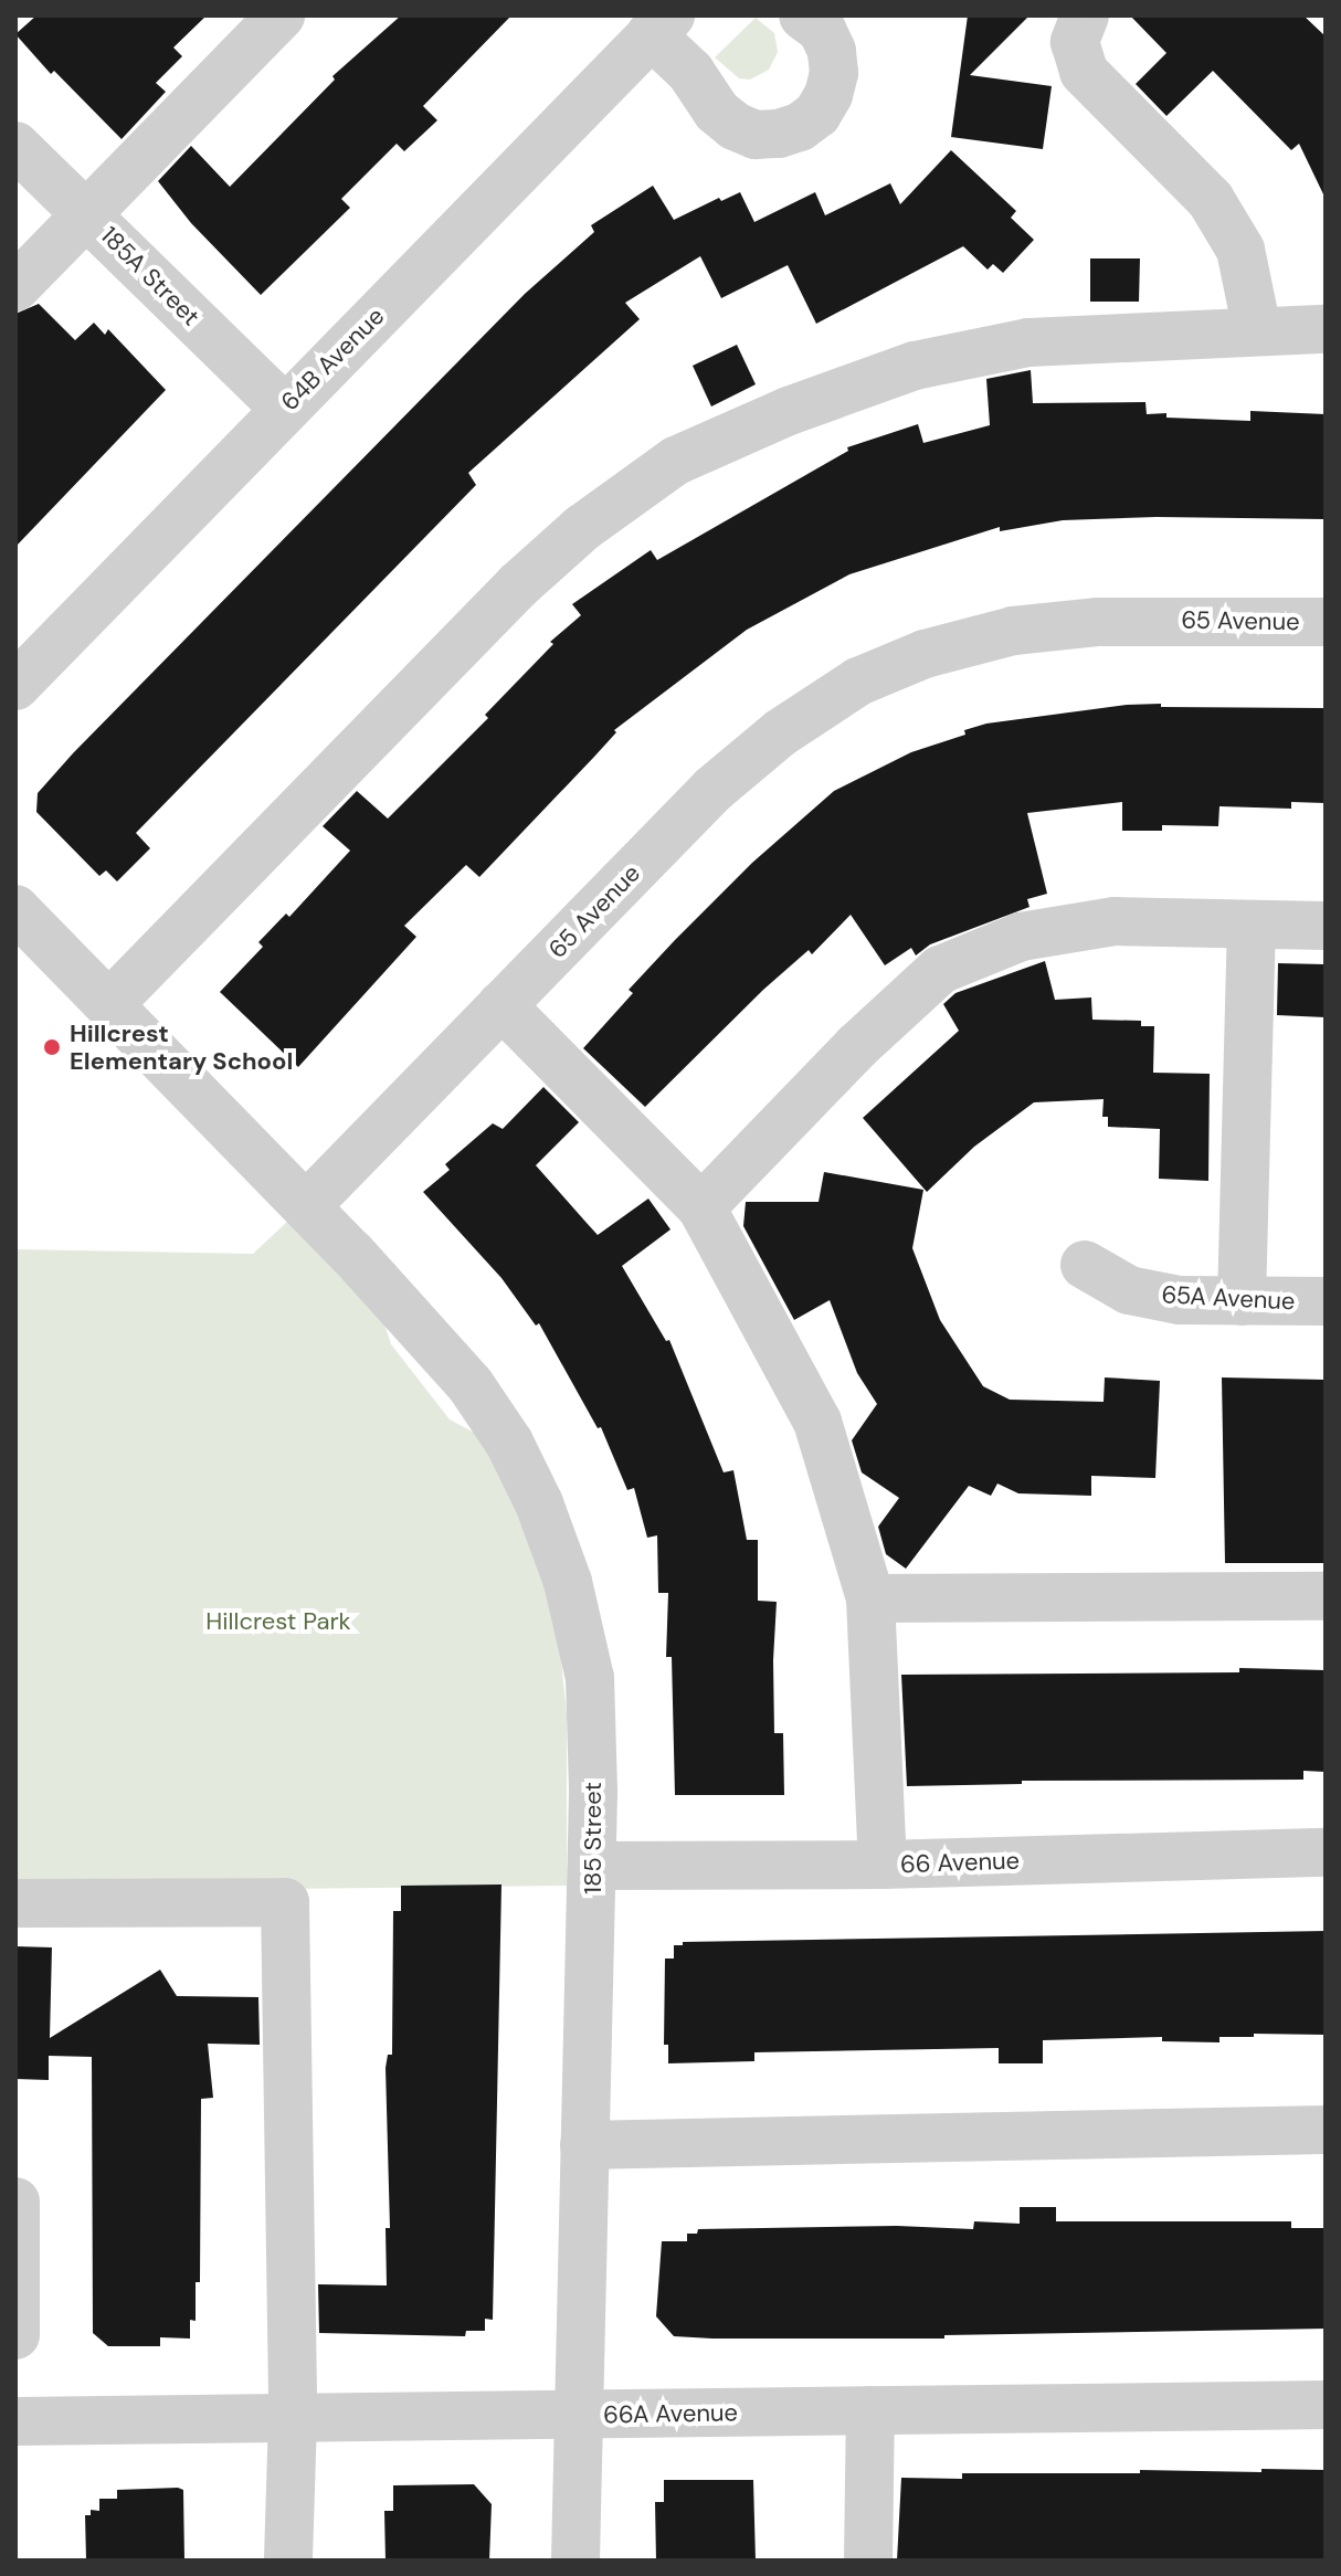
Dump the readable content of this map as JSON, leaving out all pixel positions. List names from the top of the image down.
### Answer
{
  "streets": {
    "street": [
      "185A Street",
      "64B Avenue",
      "65 Avenue",
      "65A Avenue",
      "185 Street",
      "66 Avenue",
      "66A Avenue"
    ]
  },
  "crossings": [
    ["185A Street", "64B Avenue"],
    ["65 Avenue", "185 Street"],
    ["185 Street", "66 Avenue"],
    ["185 Street", "66A Avenue"]
  ],
  "parks": ["Hillcrest Park"],
  "places": ["Hillcrest Elementary School"]
}
